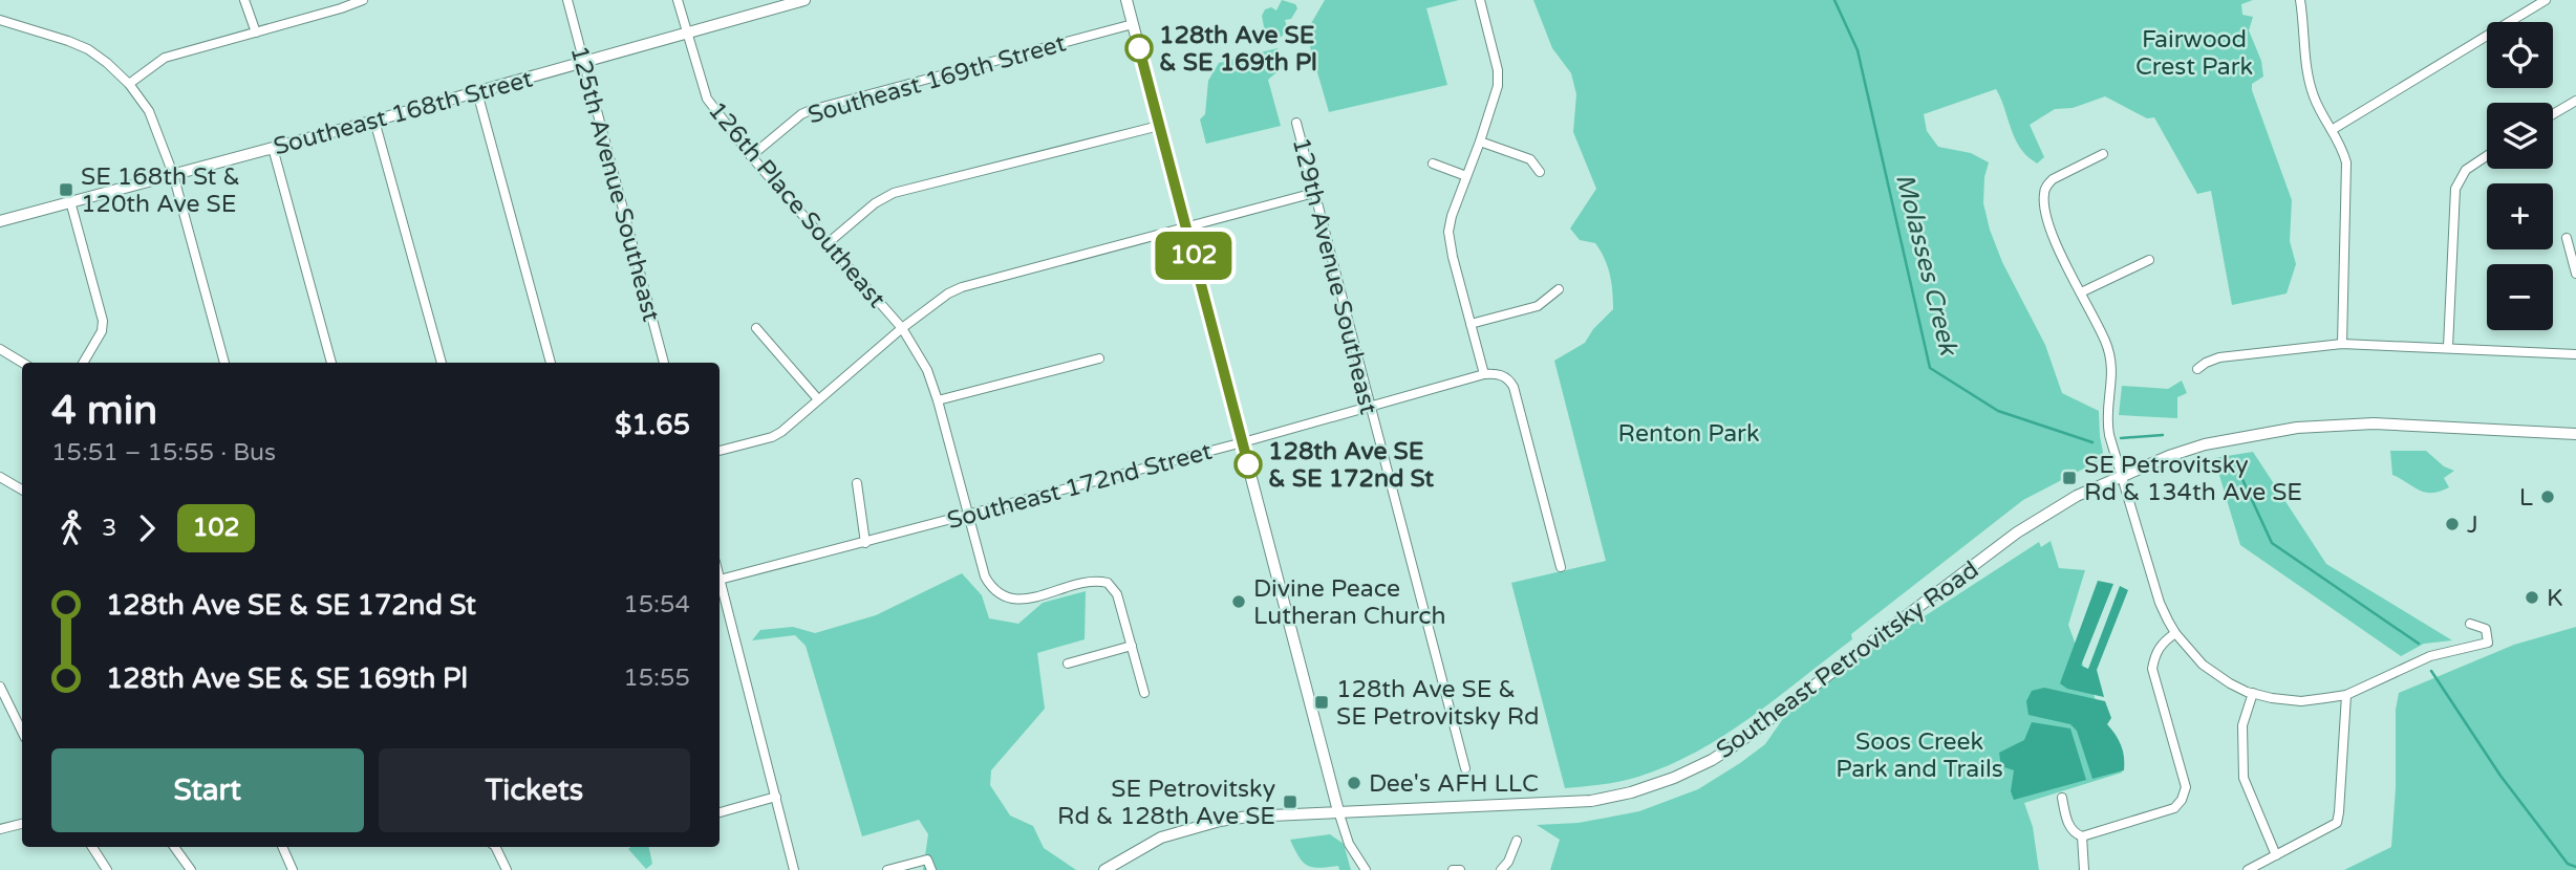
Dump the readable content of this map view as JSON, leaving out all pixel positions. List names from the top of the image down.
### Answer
{
  "streets": {
    "street": [
      "Southeast 169th Street",
      "Southeast 168th Street",
      "125th Avenue Southeast",
      "126th Place Southeast",
      "129th Avenue Southeast",
      "Southeast 172nd Street",
      "Southeast Petrovitsky Road"
    ]
  },
  "crossings": [
    ["Southeast 169th Street", "126th Place Southeast"],
    ["Southeast 168th Street", "125th Avenue Southeast"],
    ["Southeast 168th Street", "126th Place Southeast"],
    ["126th Place Southeast", "Southeast 172nd Street"],
    ["129th Avenue Southeast", "Southeast 172nd Street"]
  ],
  "water": ["Molasses Creek"],
  "parks": ["Fairwood Crest Park", "Renton Park", "Soos Creek Park and Trails"],
  "places": {
    "other": [
      "128th Ave SE & SE 169th Pl",
      "128th Ave SE & SE 172nd St",
      "L",
      "J",
      "K",
      "Divine Peace Lutheran Church",
      "Dee's AFH LLC"
    ],
    "transit": [
      "SE 168th St & 120th Ave SE",
      "SE Petrovitsky Rd & 134th Ave SE",
      "128th Ave SE & SE Petrovitsky Rd",
      "SE Petrovitsky Rd & 128th Ave SE"
    ]
  },
  "lines": ["bus line 102"],
  "page": {
    "on_map": "102",
    "map_buttons": ["+", "−"],
    "heading": ["4 min", "15:51 – 15:55 · Bus", "$1.65"],
    "legs": ["3", "102"],
    "list": [
      {
        "name": "128th Ave SE & SE 172nd St",
        "value": "15:54"
      },
      {
        "name": "128th Ave SE & SE 169th Pl",
        "value": "15:55"
      }
    ],
    "buttons": ["Start", "Tickets"]
  }
}
